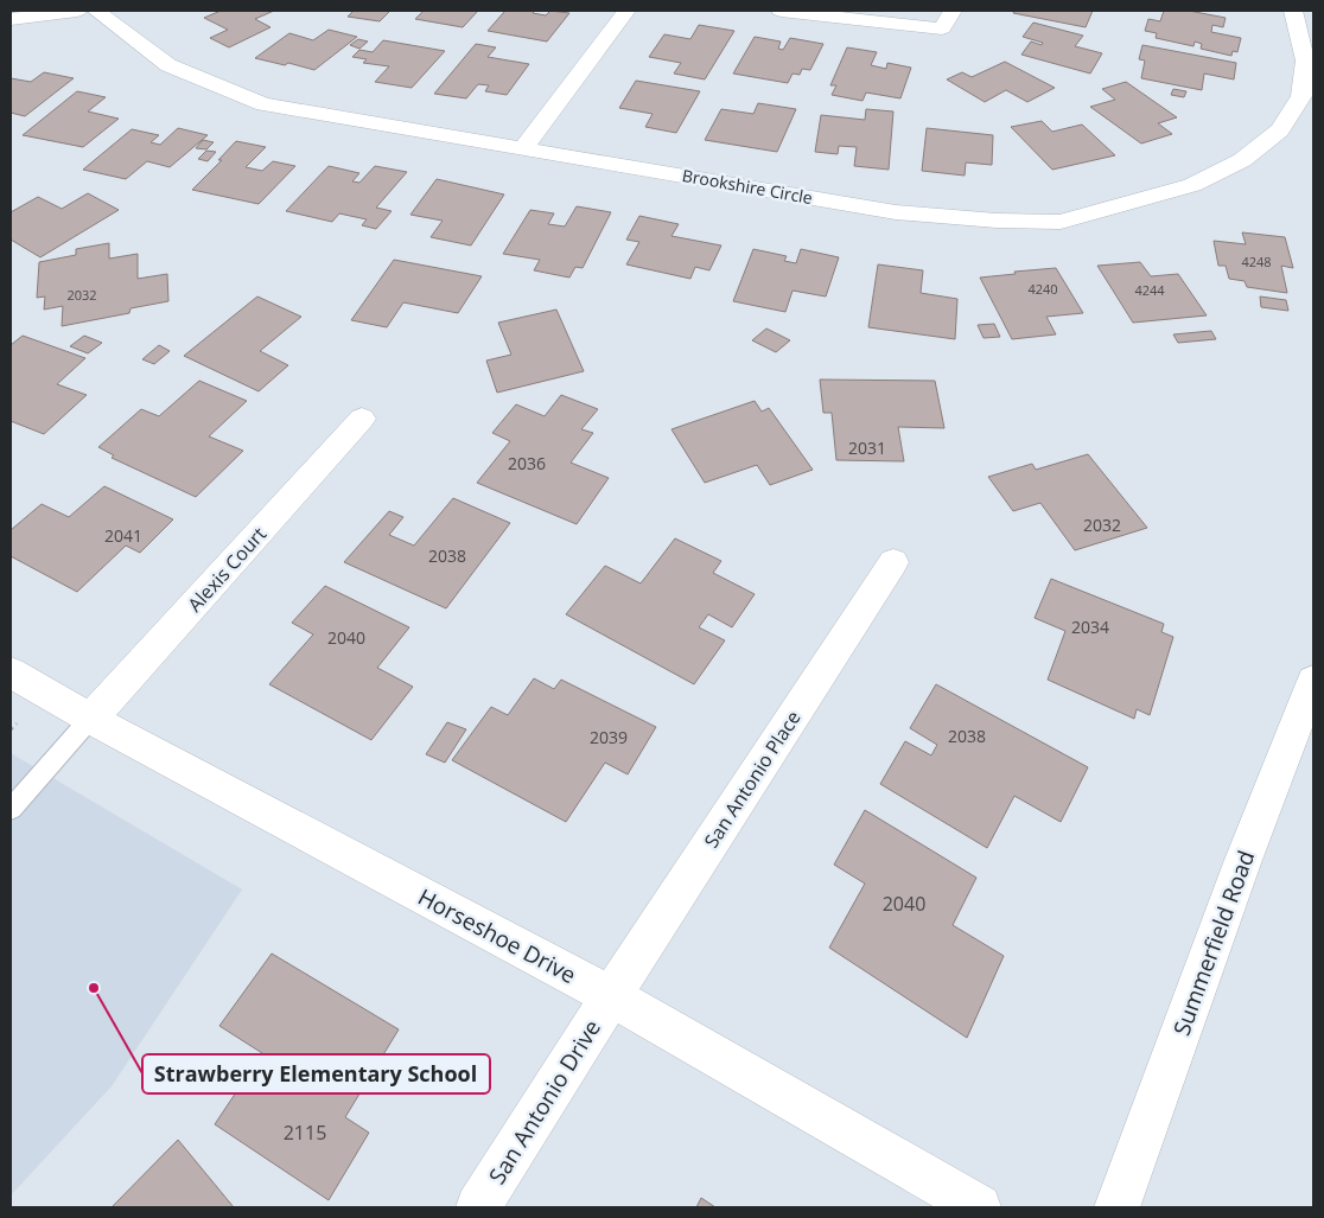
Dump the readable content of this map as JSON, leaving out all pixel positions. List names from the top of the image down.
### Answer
{
  "streets": {
    "street": [
      "Brookshire Circle",
      "Alexis Court",
      "San Antonio Place",
      "Horseshoe Drive",
      "Summerfield Road",
      "San Antonio Drive"
    ]
  },
  "crossings": [
    ["Alexis Court", "Horseshoe Drive"],
    ["San Antonio Place", "Horseshoe Drive"],
    ["San Antonio Place", "San Antonio Drive"],
    ["Horseshoe Drive", "San Antonio Drive"]
  ],
  "places": ["Strawberry Elementary School"],
  "house_numbers": [
    "4248",
    "4240",
    "4244",
    "2032",
    "2031",
    "2036",
    "2032",
    "2041",
    "2038",
    "2034",
    "2040",
    "2038",
    "2039",
    "2040",
    "2115"
  ]
}
